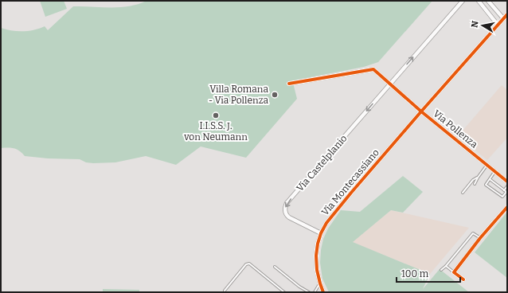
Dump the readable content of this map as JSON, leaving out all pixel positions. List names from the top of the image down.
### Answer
{
  "streets": {
    "street": ["Via Pollenza", "Via Castelplanio", "Via Montecassiano"]
  },
  "crossings": [
    ["Via Pollenza", "Via Castelplanio"],
    ["Via Pollenza", "Via Montecassiano"],
    ["Via Castelplanio", "Via Montecassiano"]
  ],
  "places": ["Villa Romana - Via Pollenza", "I.I.S.S. J. von Neumann"],
  "scale_bar": "100 m",
  "north": "left"
}
